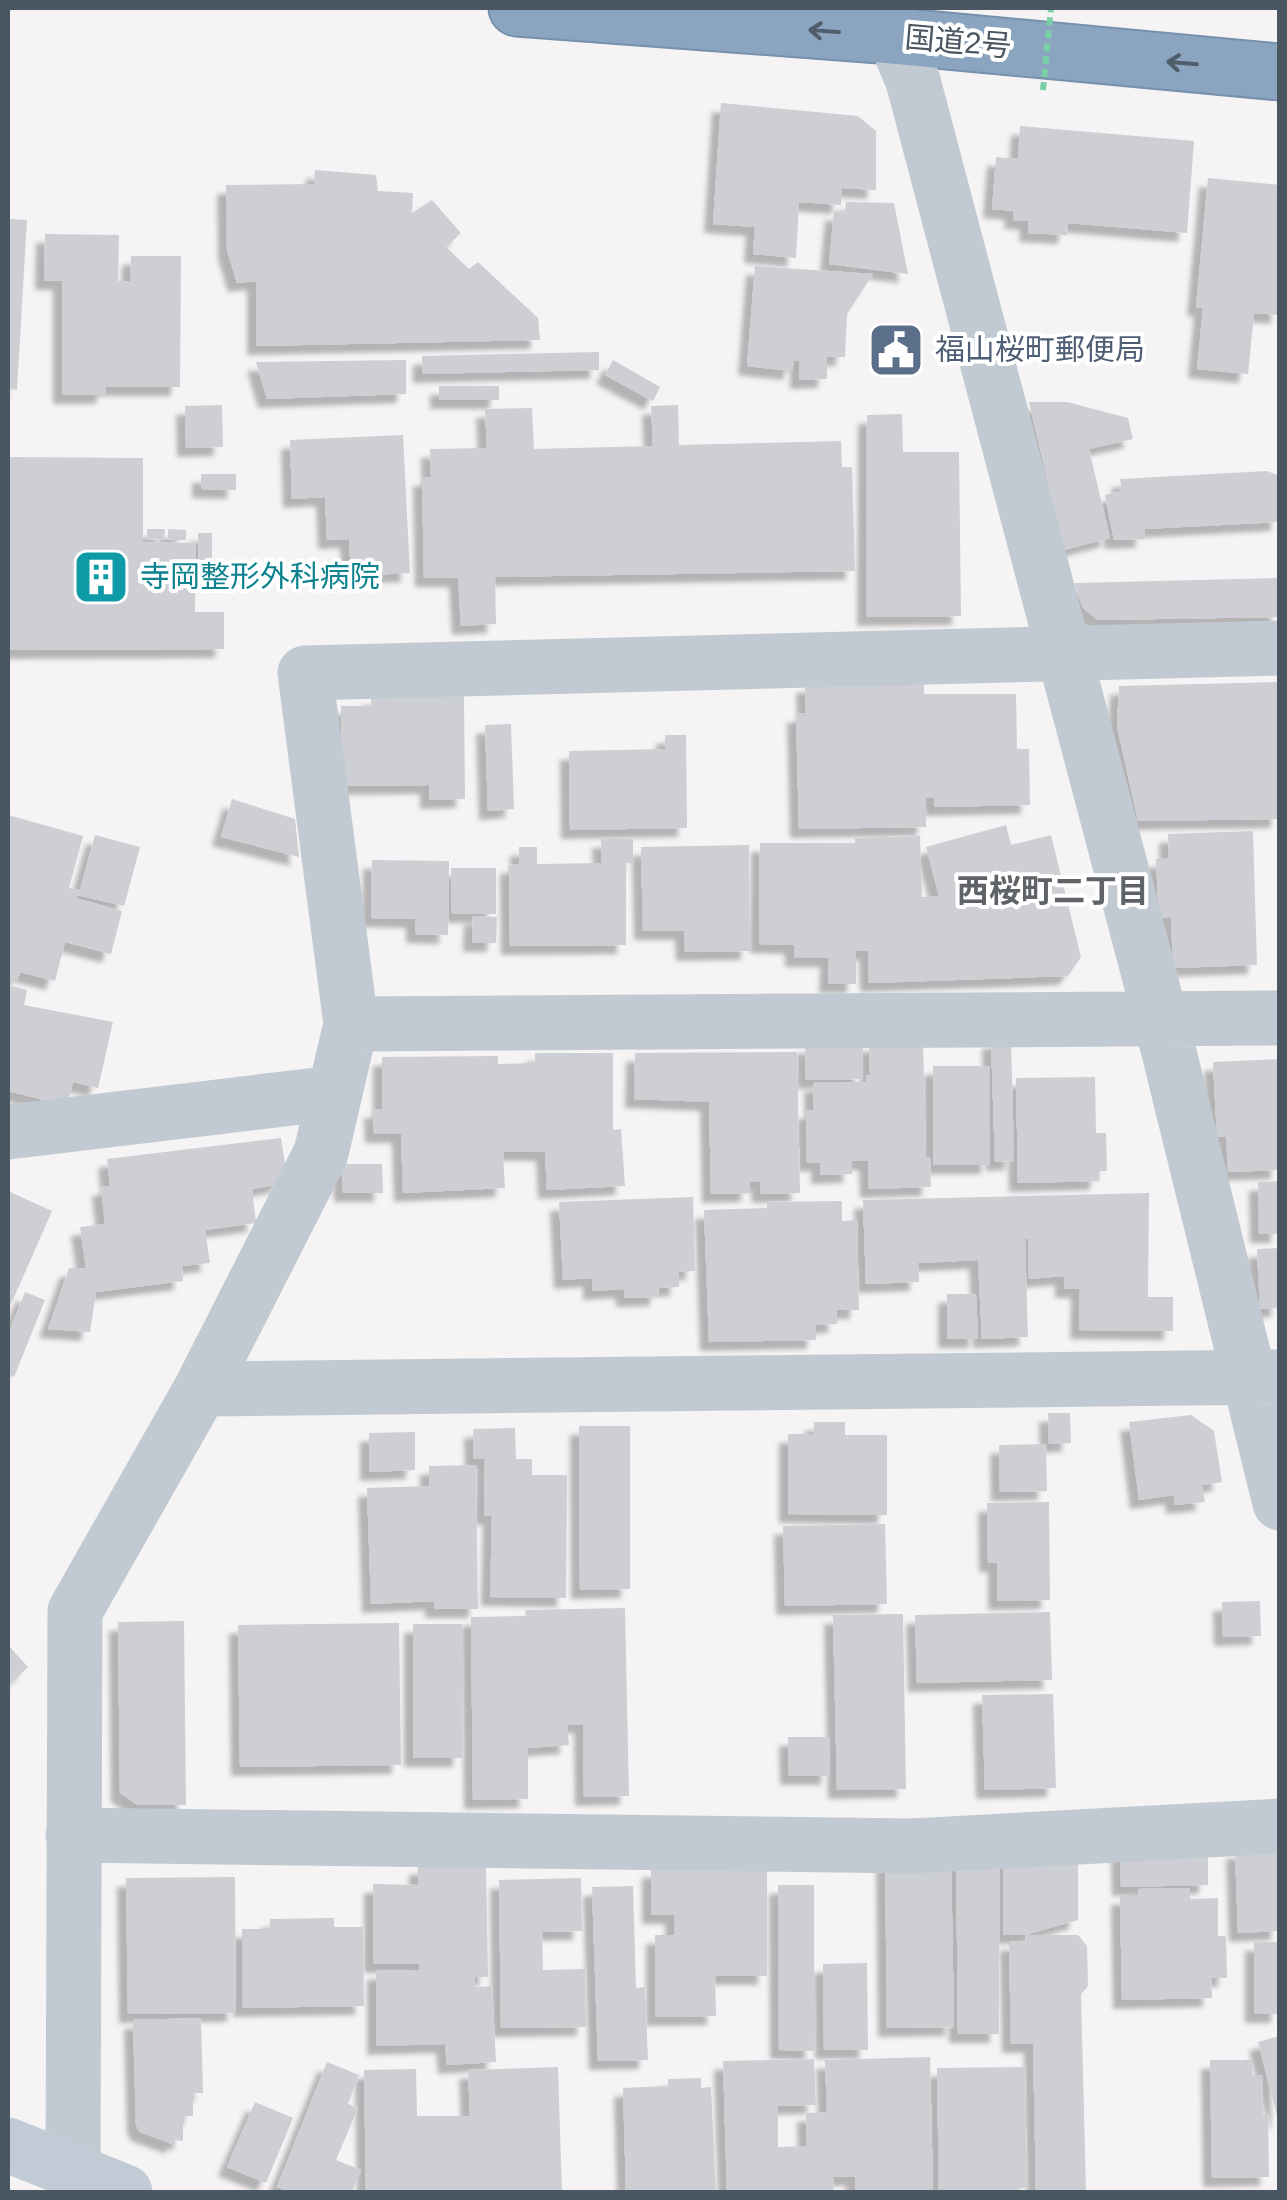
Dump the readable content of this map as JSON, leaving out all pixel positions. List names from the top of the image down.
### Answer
{
  "streets": {
    "highway": ["国道2号"]
  },
  "one_way": ["国道2号"],
  "districts": ["西桜町二丁目"],
  "places": {
    "public building": ["福山桜町郵便局"],
    "building": ["寺岡整形外科病院"]
  }
}
